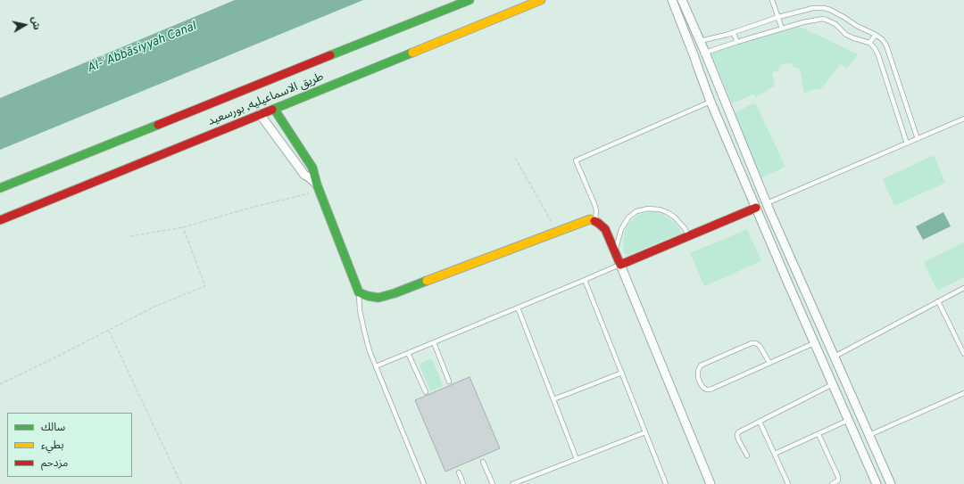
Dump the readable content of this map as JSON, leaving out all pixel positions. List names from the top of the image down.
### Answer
{
  "streets": {
    "main road": ["طريق الاسماعيليه, بورسعيد"]
  },
  "water": ["Al-ʿAbbāsiyyah Canal"],
  "legend": ["سالك", "بطيء", "مزدحم"],
  "north": "right"
}
